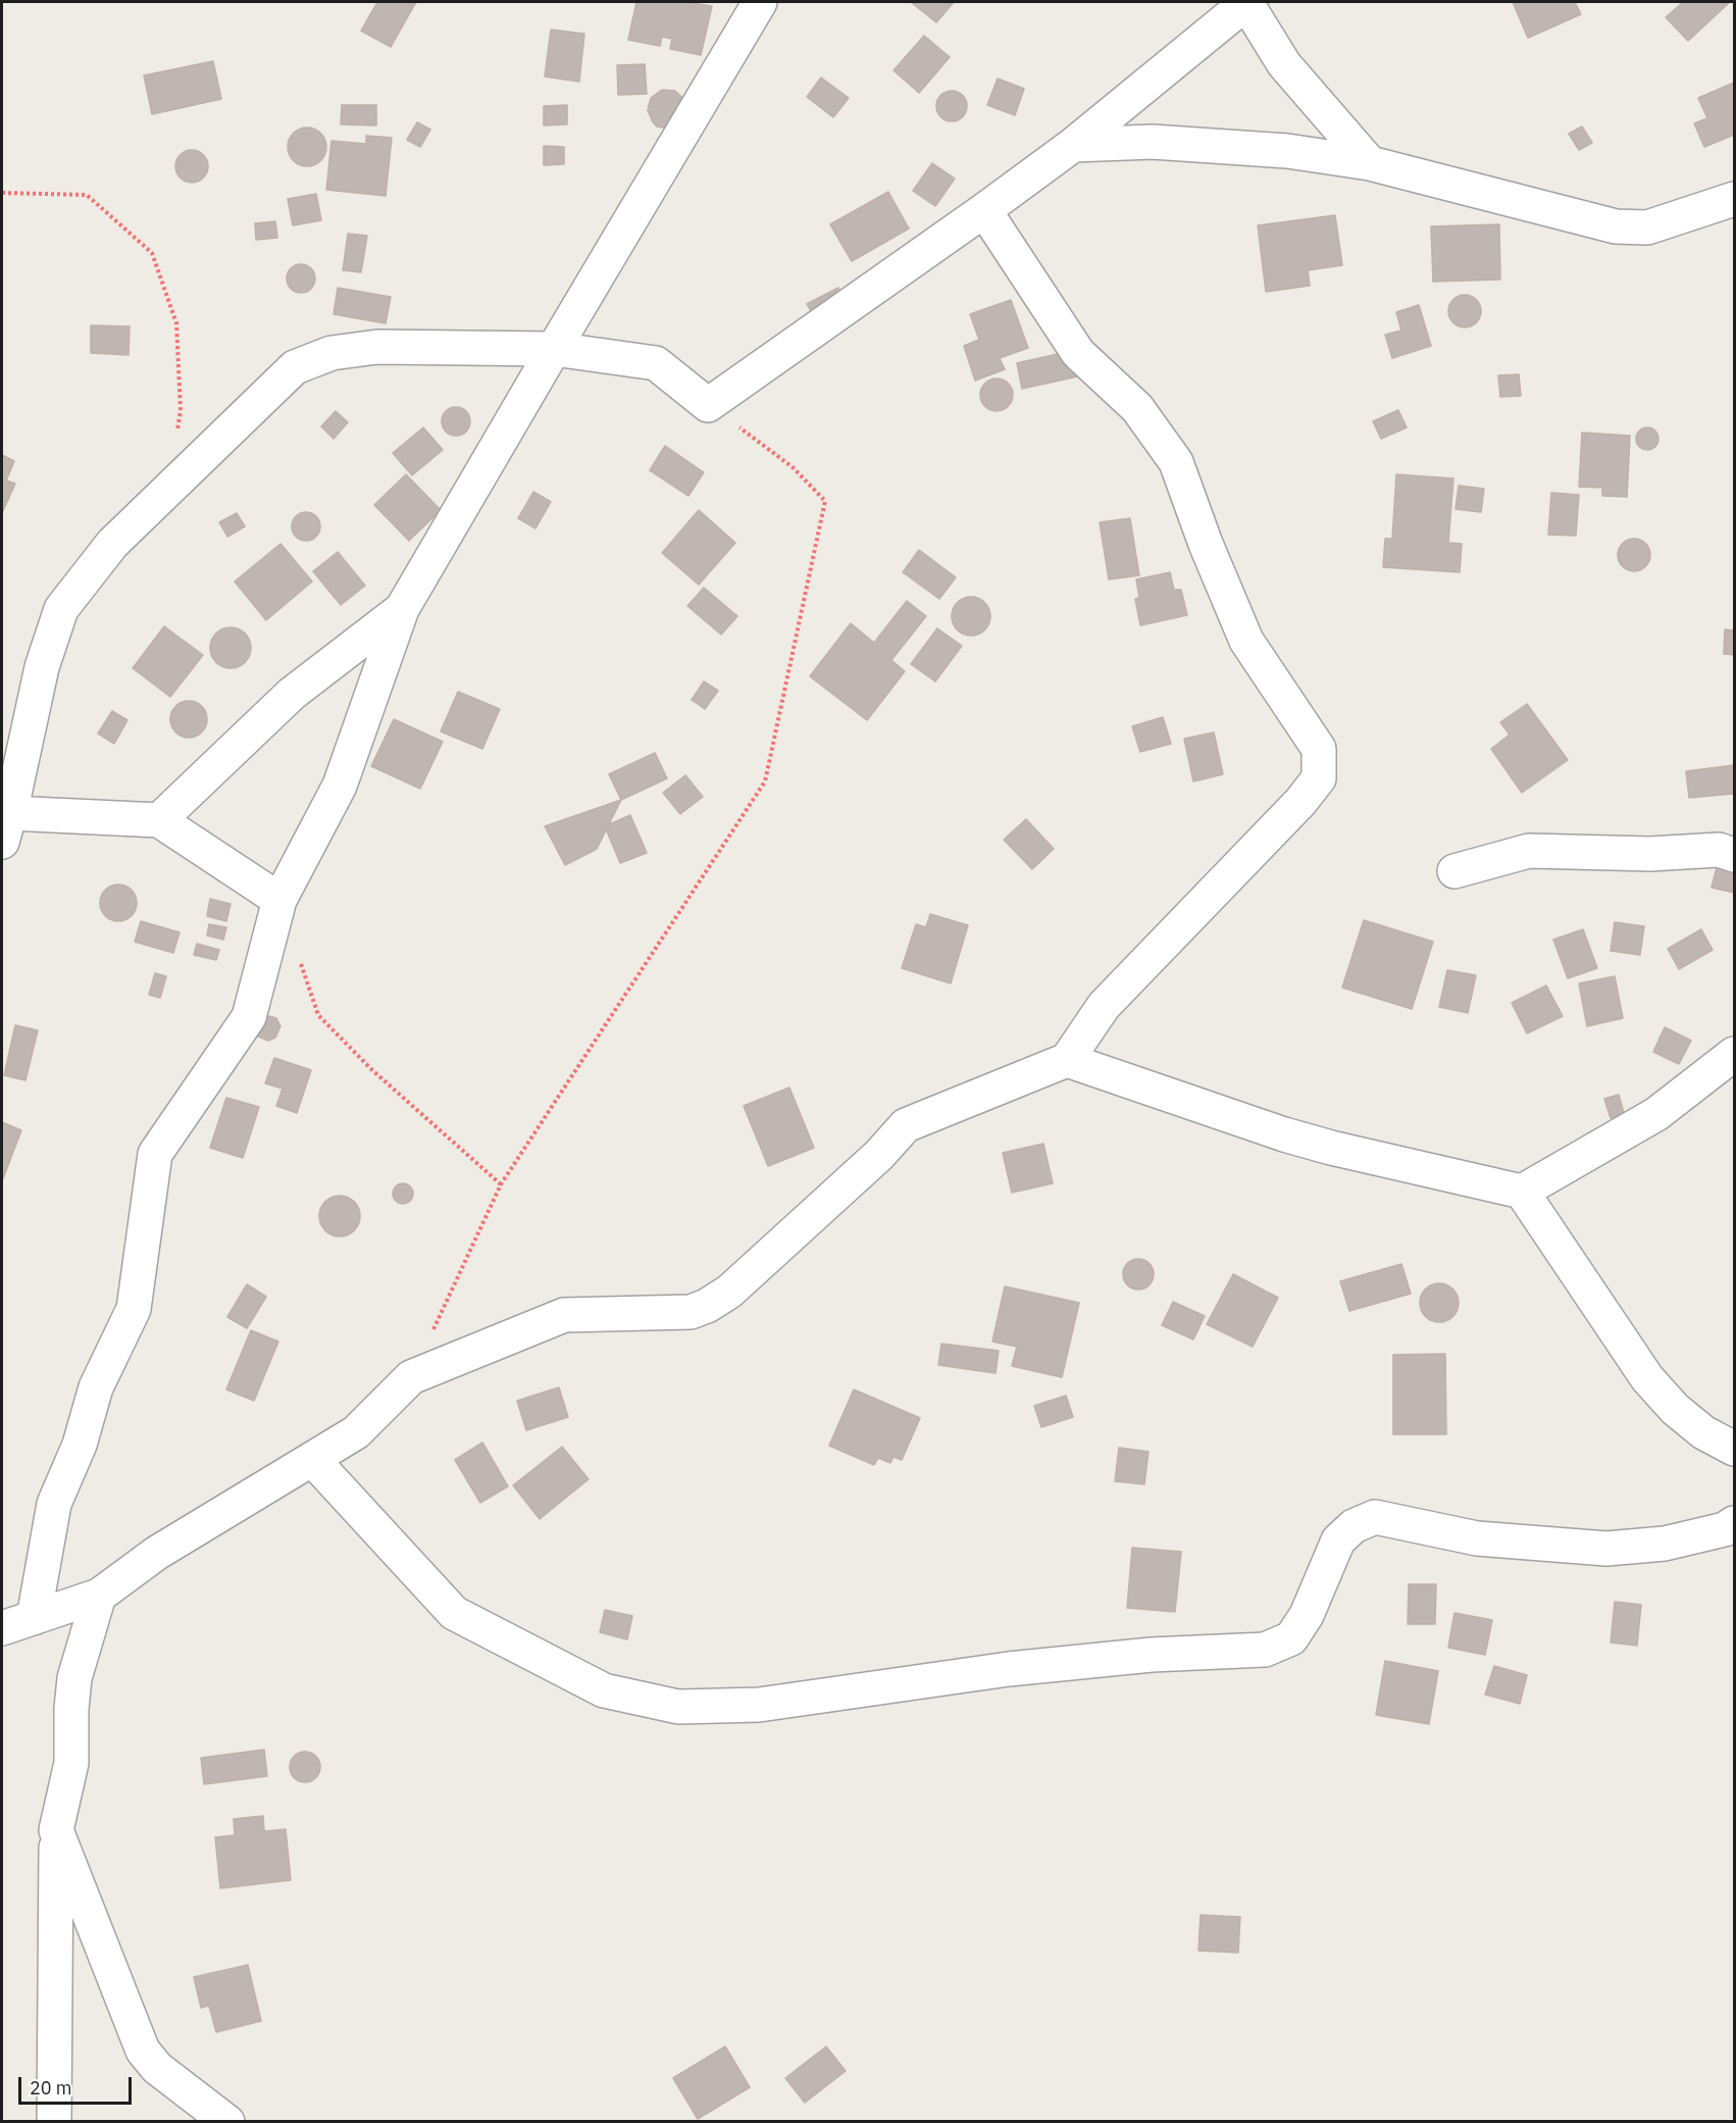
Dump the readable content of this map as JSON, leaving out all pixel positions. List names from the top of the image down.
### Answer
{
  "scale_bar": "20 m"
}
